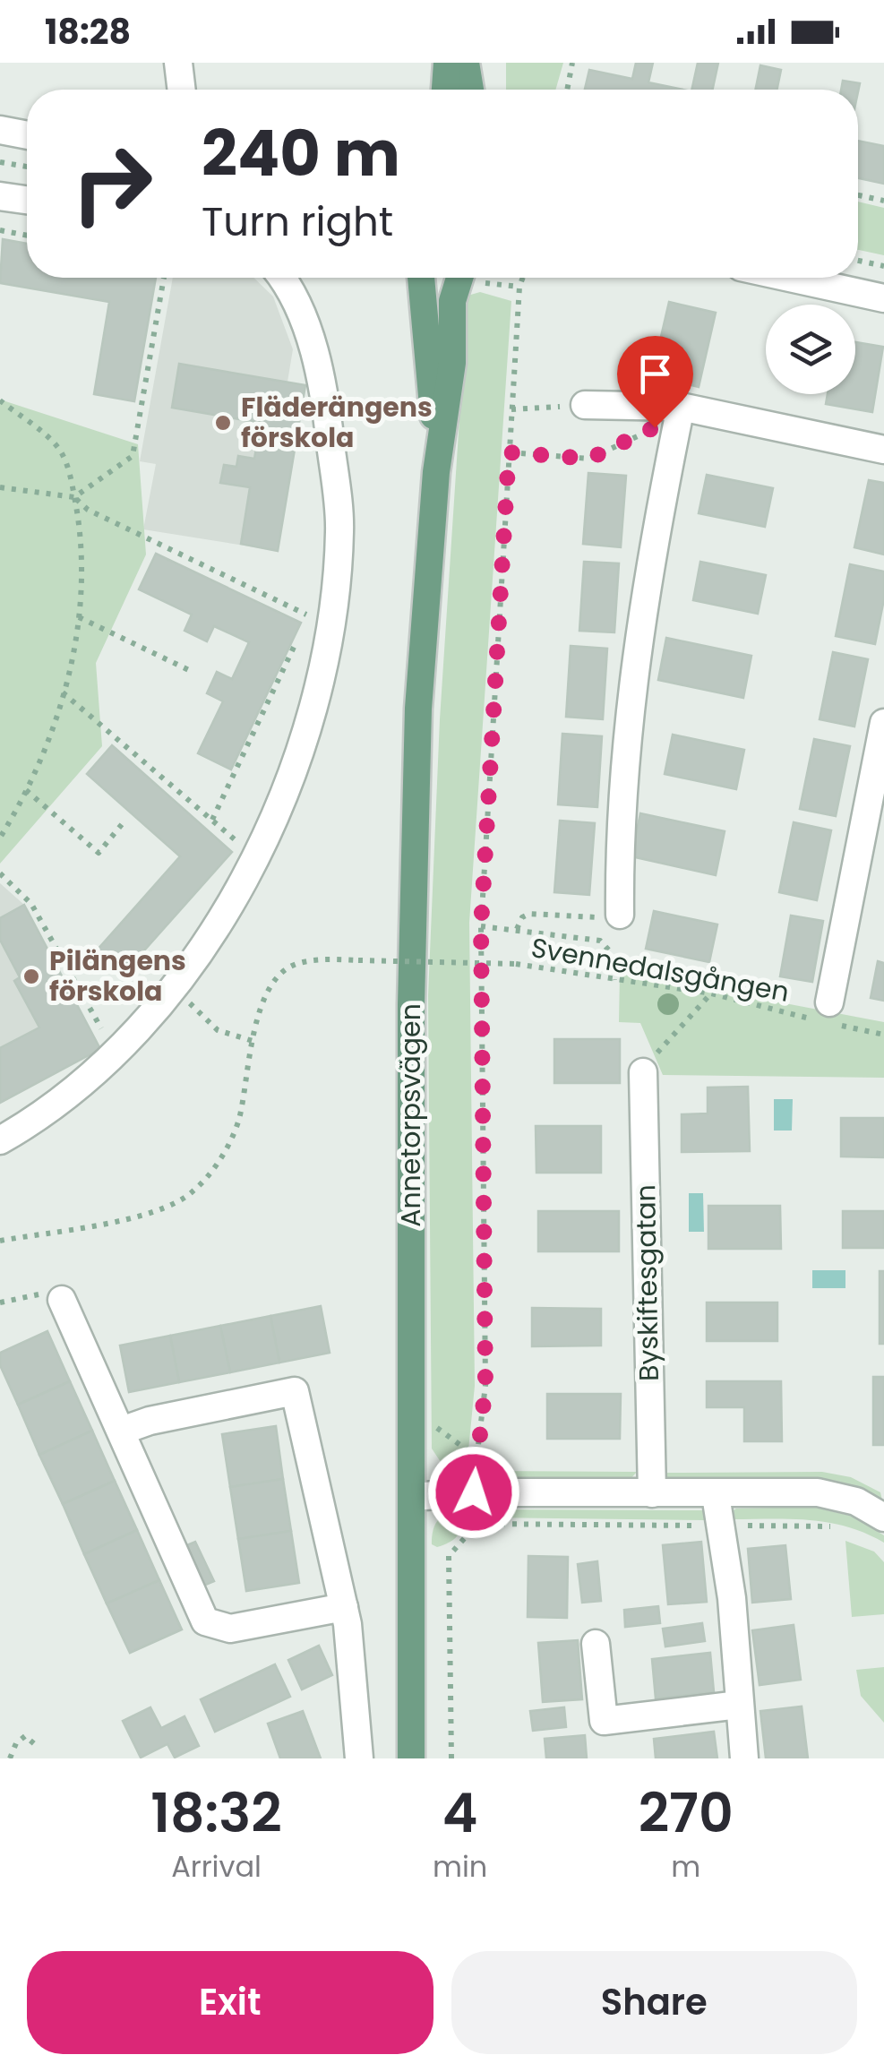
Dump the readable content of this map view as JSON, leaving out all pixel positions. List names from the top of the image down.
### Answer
{
  "streets": {
    "main road": ["Annetorpsvägen"],
    "street": ["Byskiftesgatan"],
    "path": ["Svennedalsgången"]
  },
  "places": ["Fläderängens förskola", "Pilängens förskola"],
  "page": {
    "status": "18:28",
    "turn": ["240 m", "Turn right"],
    "eta": [
      "18:32",
      "Arrival",
      "4",
      "min",
      "270",
      "m"
    ],
    "buttons": ["Exit", "Share"]
  }
}
